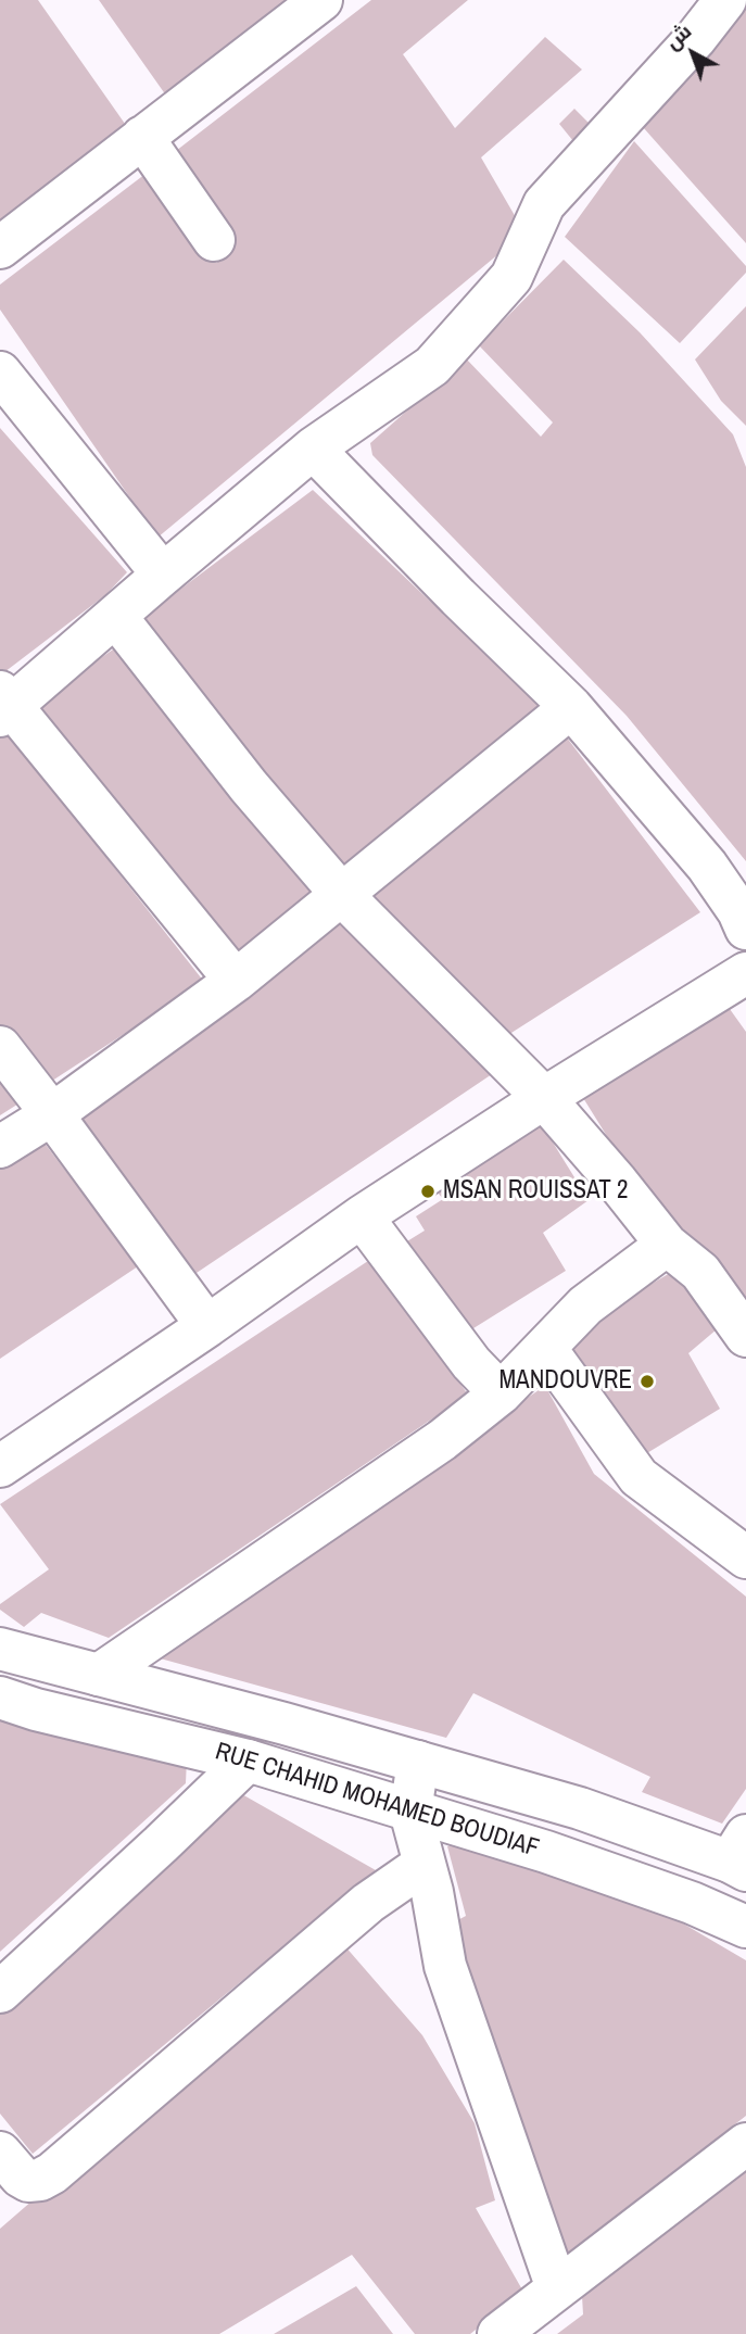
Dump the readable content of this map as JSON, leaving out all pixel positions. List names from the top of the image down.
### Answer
{
  "streets": {
    "street": ["RUE CHAHID MOHAMED BOUDIAF"]
  },
  "places": ["MSAN ROUISSAT 2", "MANDOUVRE"],
  "north": "top left"
}
